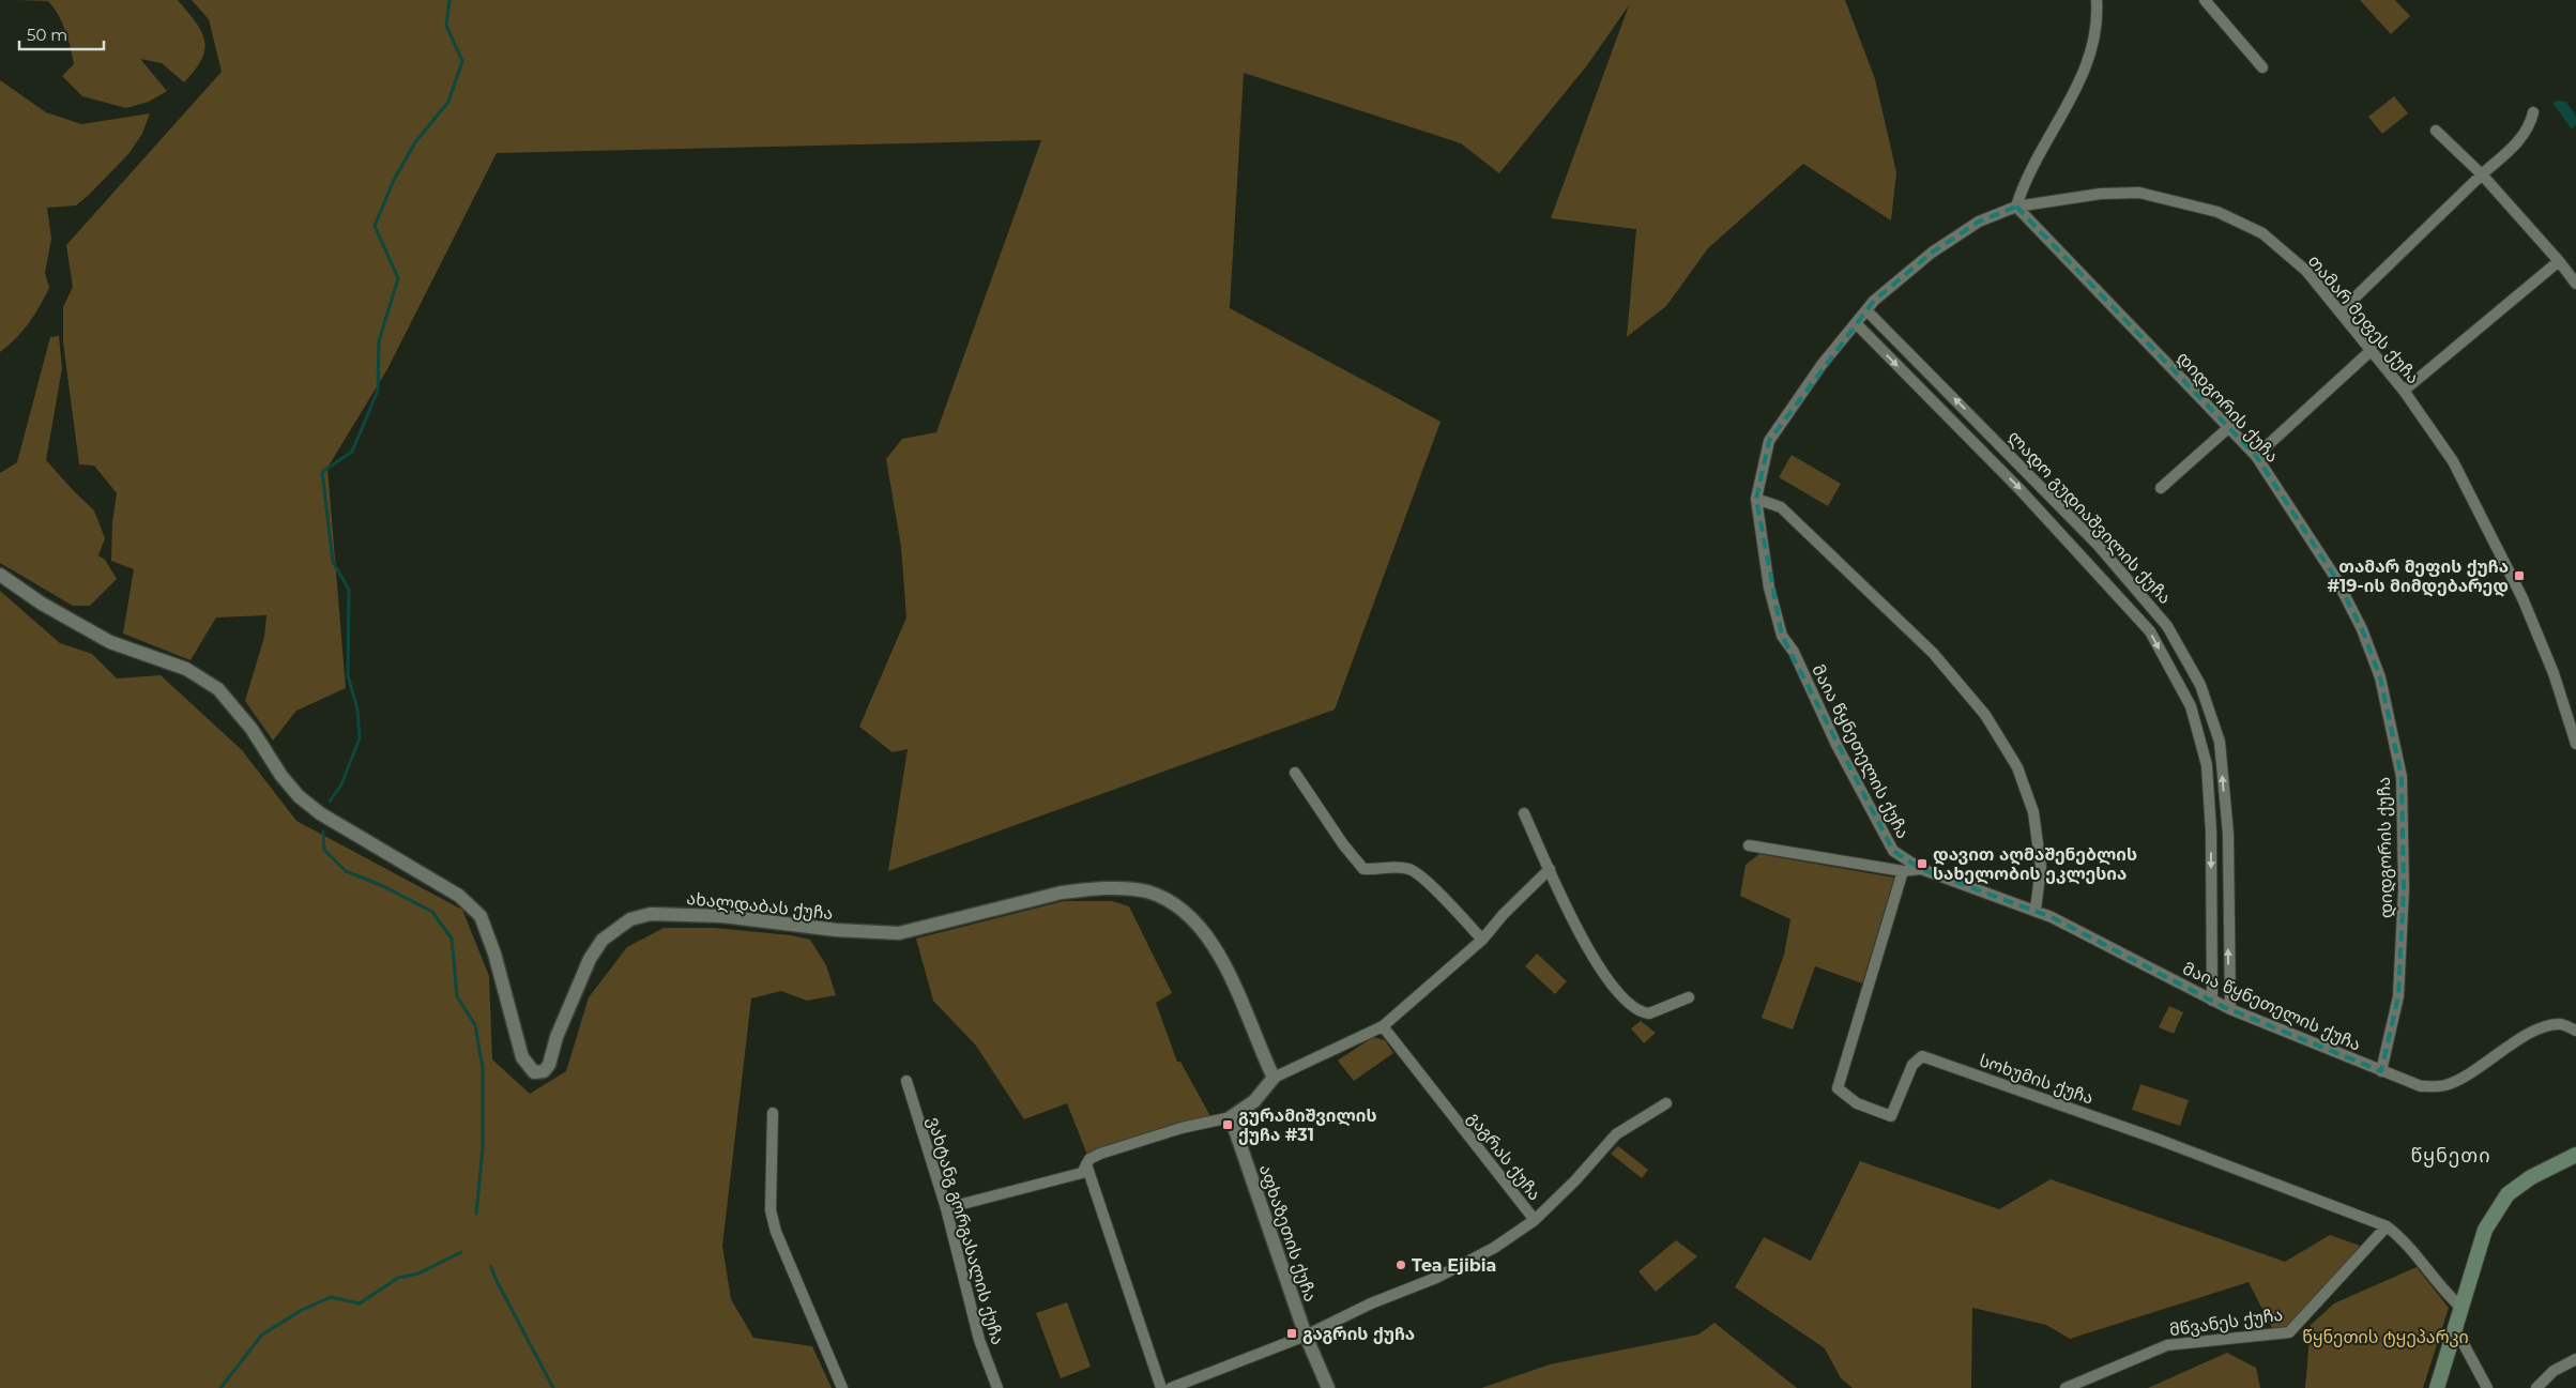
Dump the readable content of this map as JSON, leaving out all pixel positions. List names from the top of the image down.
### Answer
{
  "streets": {
    "street": [
      "თამარ მეფეს ქუჩა",
      "დიდგორის ქუჩა",
      "ლადო გუდიაშვილის ქუჩა",
      "მაია წყნეთელის ქუჩა",
      "ახალდაბას ქუჩა",
      "სოხუმის ქუჩა",
      "გაგრას ქუჩა",
      "ვახტანგ გორგასალის ქუჩა",
      "აფხაზეთის ქუჩა",
      "მწვანეს ქუჩა"
    ]
  },
  "crossings": [
    ["თამარ მეფეს ქუჩა", "დიდგორის ქუჩა"],
    ["თამარ მეფეს ქუჩა", "ლადო გუდიაშვილის ქუჩა"],
    ["თამარ მეფეს ქუჩა", "მაია წყნეთელის ქუჩა"],
    ["დიდგორის ქუჩა", "მაია წყნეთელის ქუჩა"],
    ["ლადო გუდიაშვილის ქუჩა", "მაია წყნეთელის ქუჩა"],
    ["სოხუმის ქუჩა", "მწვანეს ქუჩა"],
    ["გაგრას ქუჩა", "აფხაზეთის ქუჩა"]
  ],
  "districts": ["წყნეთი"],
  "parks": ["წყნეთის ტყეპარკი"],
  "places": {
    "transit": [
      "თამარ მეფის ქუჩა #19-ის მიმდებარედ",
      "დავით აღმაშენებლის სახელობის ეკლესია",
      "გურამიშვილის ქუჩა #31",
      "გაგრის ქუჩა"
    ],
    "other": ["Tea Ejibia"]
  },
  "scale_bar": "50 m"
}
